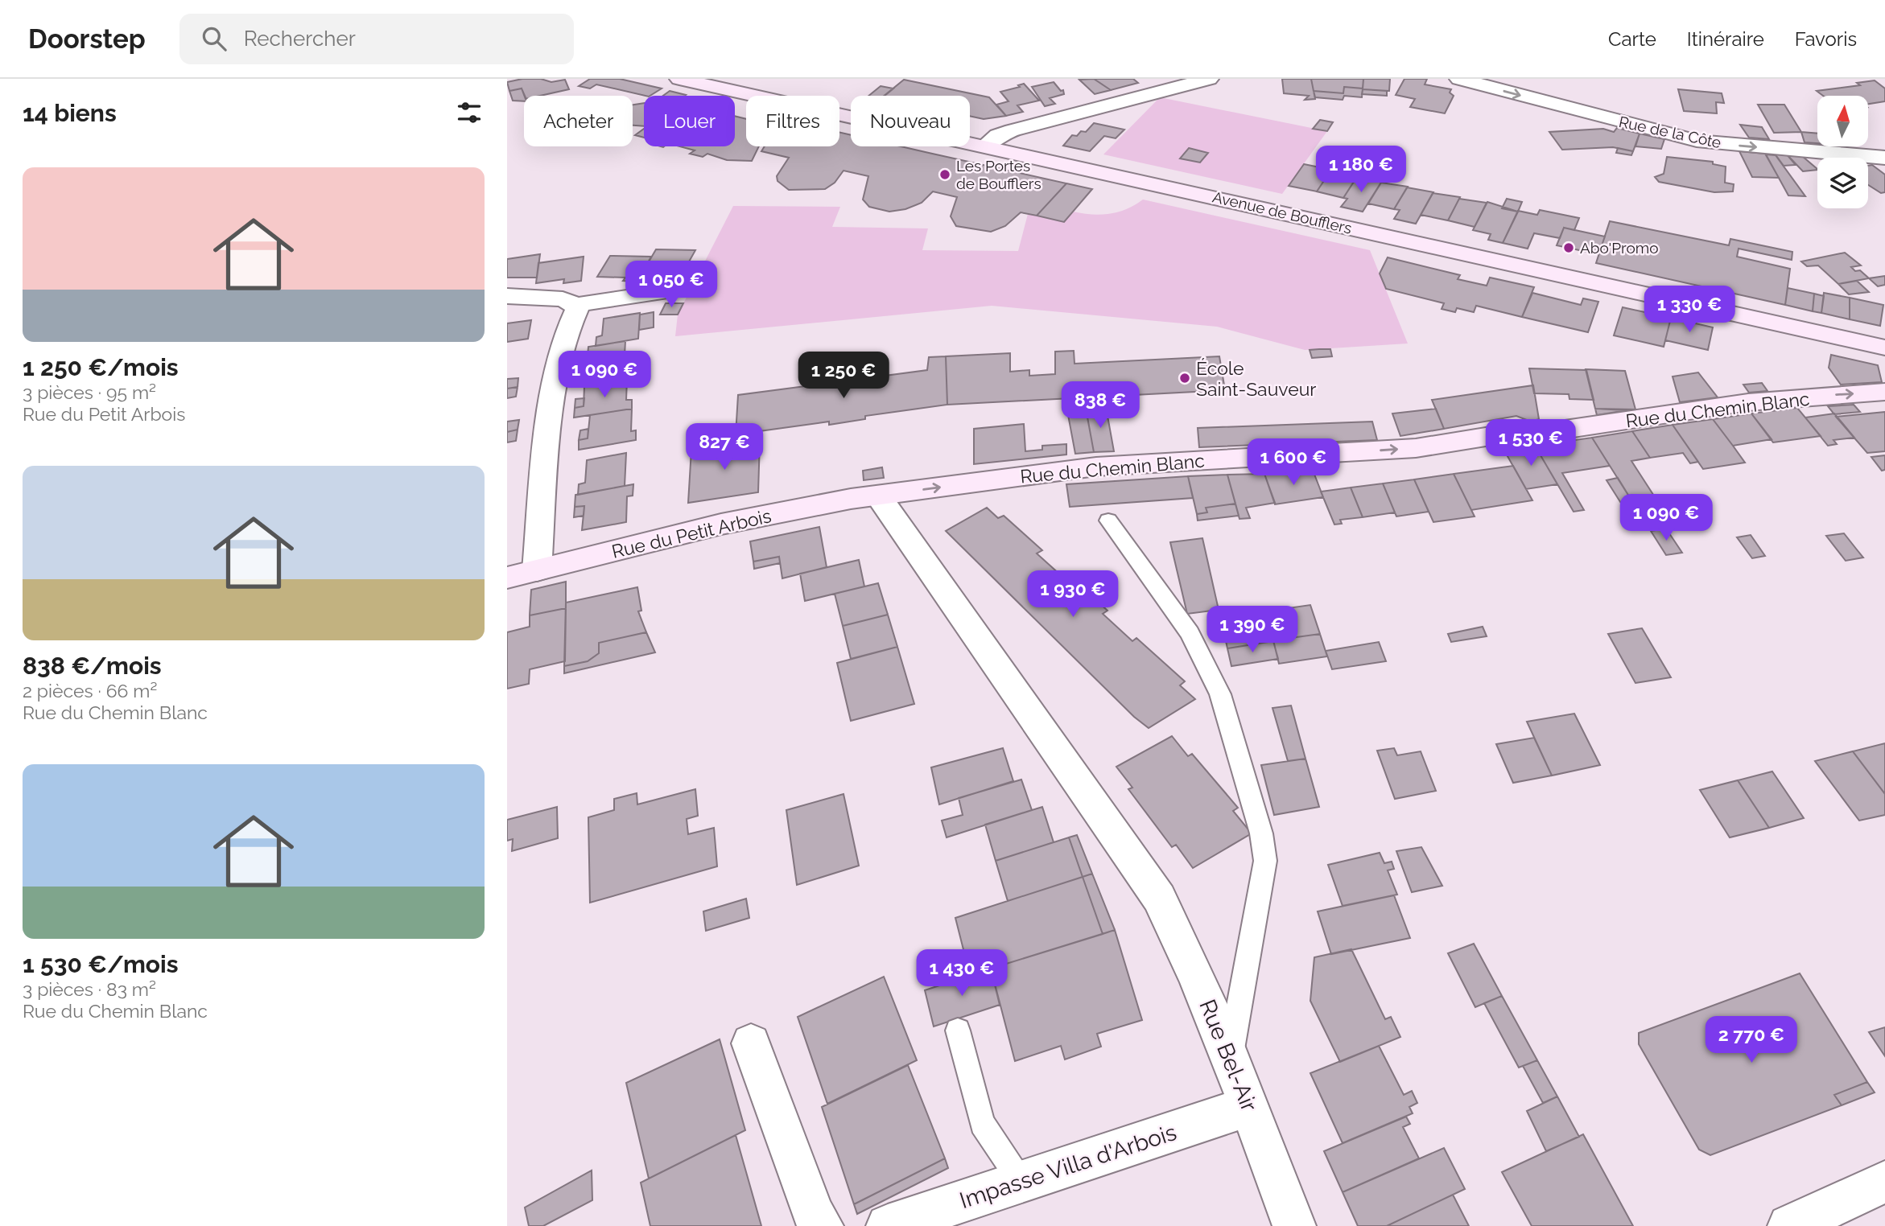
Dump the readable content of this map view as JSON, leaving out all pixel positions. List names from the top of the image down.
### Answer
{
  "streets": {
    "street": [
      "Rue de la Côte",
      "Avenue de Boufflers",
      "Rue du Chemin Blanc",
      "Rue du Petit Arbois",
      "Rue Bel-Air",
      "Impasse Villa d'Arbois"
    ]
  },
  "crossings": [
    ["Rue du Chemin Blanc", "Rue du Petit Arbois"],
    ["Rue du Chemin Blanc", "Rue Bel-Air"],
    ["Rue du Petit Arbois", "Rue Bel-Air"],
    ["Rue Bel-Air", "Impasse Villa d'Arbois"]
  ],
  "one_way": ["Rue de la Côte", "Rue du Chemin Blanc"],
  "places": ["Les Portes de Boufflers", "Abo'Promo", "École Saint-Sauveur"],
  "north": "top",
  "page": {
    "header": "Doorstep",
    "search": "Rechercher",
    "nav": ["Carte", "Itinéraire", "Favoris"],
    "heading": "14 biens",
    "chip": [
      "Acheter",
      "Louer",
      "Filtres",
      "Nouveau"
    ],
    "price": [
      "1 180 €",
      "1 050 €",
      "1 330 €",
      "1 090 €",
      "1 250 €",
      "838 €",
      "1 530 €",
      "827 €",
      "1 600 €",
      "1 090 €",
      "1 930 €",
      "1 390 €",
      "1 430 €",
      "2 770 €"
    ],
    "list": [
      {
        "name": "1 250 €/mois",
        "note": "3 pièces · 95 m² · Rue du Petit Arbois"
      },
      {
        "name": "838 €/mois",
        "note": "2 pièces · 66 m² · Rue du Chemin Blanc"
      },
      {
        "name": "1 530 €/mois",
        "note": "3 pièces · 83 m² · Rue du Chemin Blanc"
      }
    ]
  }
}
